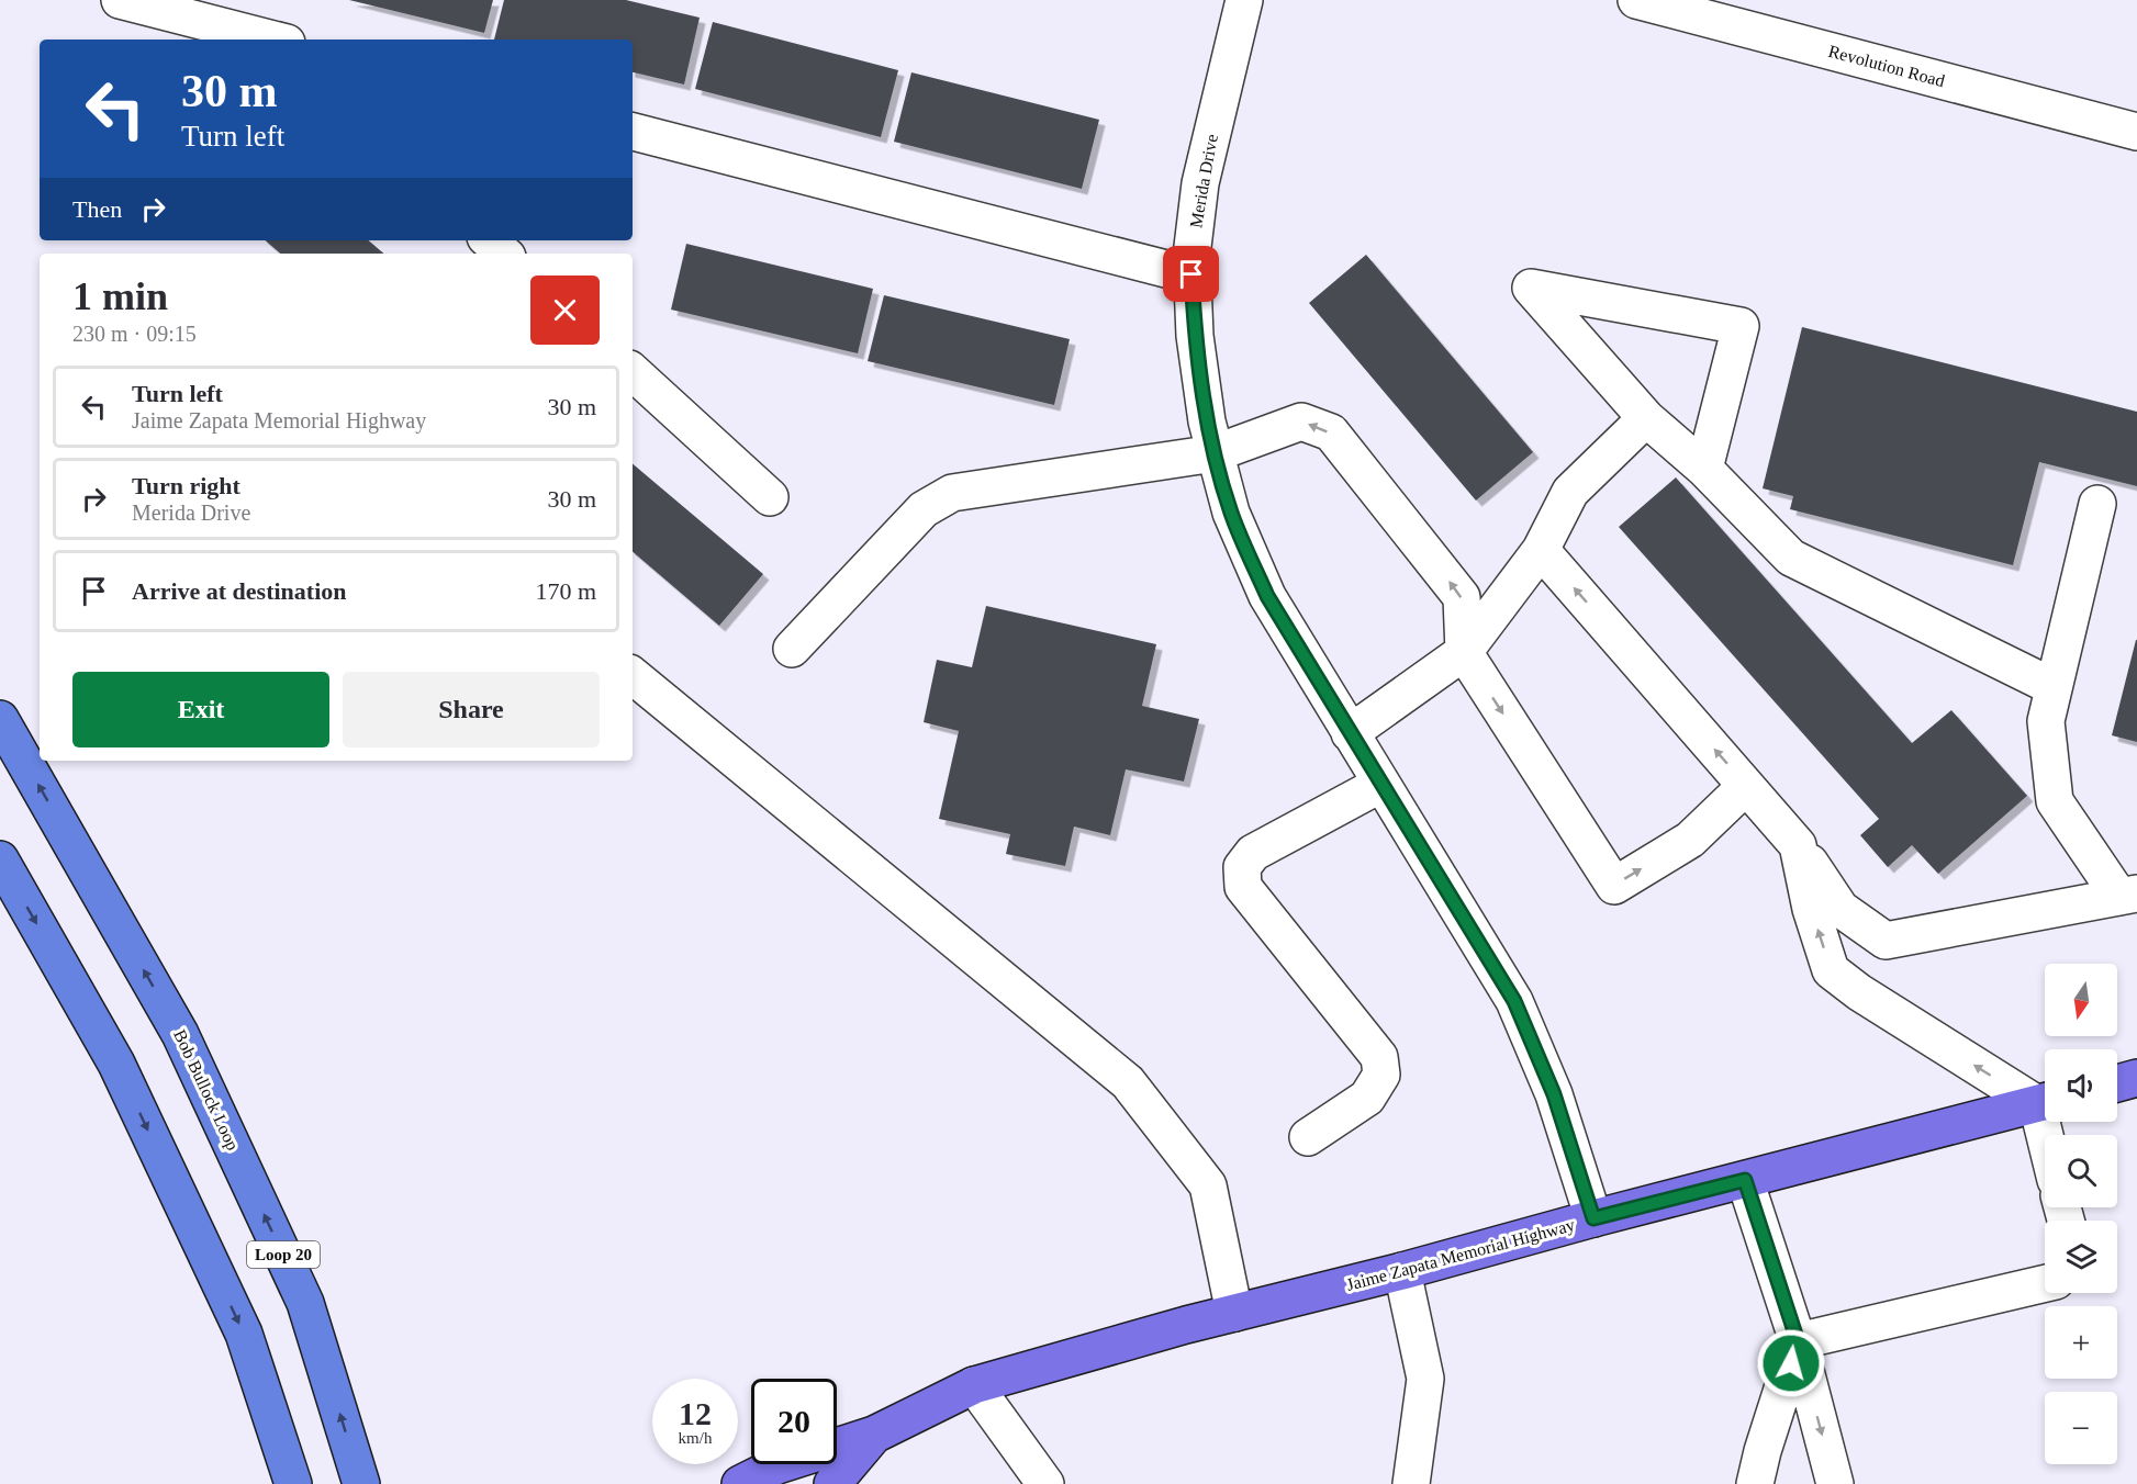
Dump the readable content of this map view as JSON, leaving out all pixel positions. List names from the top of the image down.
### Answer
{
  "streets": {
    "highway": ["Bob Bullock Loop", "Loop 20"],
    "main road": ["Jaime Zapata Memorial Highway"],
    "street": ["Revolution Road", "Merida Drive"]
  },
  "crossings": [
    ["Merida Drive", "Jaime Zapata Memorial Highway"]
  ],
  "north": "bottom",
  "page": {
    "turn": ["30 m", "Turn left"],
    "then": "Then",
    "heading": ["1 min", "230 m · 09:15"],
    "list": [
      {
        "name": "Turn left",
        "note": "Jaime Zapata Memorial Highway",
        "value": "30 m"
      },
      {
        "name": "Turn right",
        "note": "Merida Drive",
        "value": "30 m"
      },
      {
        "name": "Arrive at destination",
        "value": "170 m"
      }
    ],
    "buttons": ["Exit", "Share"],
    "map_buttons": ["+", "−"],
    "speed": "12 km/h",
    "limit": "20"
  }
}
